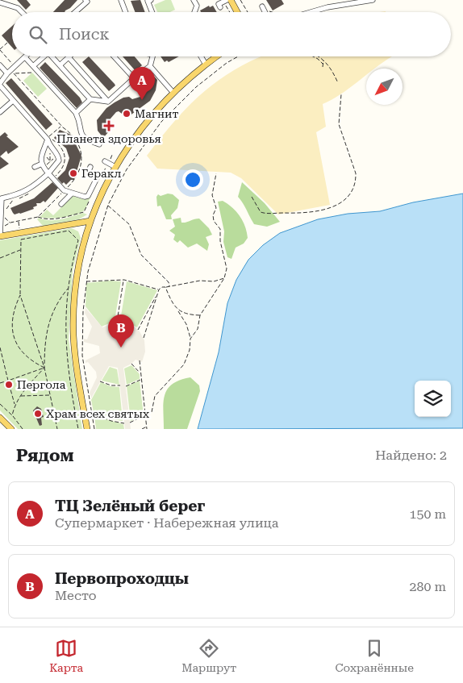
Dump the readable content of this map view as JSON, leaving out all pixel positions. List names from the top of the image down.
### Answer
{
  "places": {
    "other": [
      "Магнит",
      "Геракл",
      "Пергола",
      "Храм всех святых"
    ],
    "health": ["Планета здоровья"]
  },
  "north": "bottom left",
  "page": {
    "search": "Поиск",
    "pins": ["A", "B"],
    "heading": ["Рядом", "Найдено: 2"],
    "list": [
      {
        "mark": "A",
        "name": "ТЦ Зелёный берег",
        "note": "Супермаркет · Набережная улица",
        "value": "150 m"
      },
      {
        "mark": "B",
        "name": "Первопроходцы",
        "note": "Место",
        "value": "280 m"
      }
    ],
    "nav": ["Карта", "Маршрут", "Сохранённые"]
  }
}
